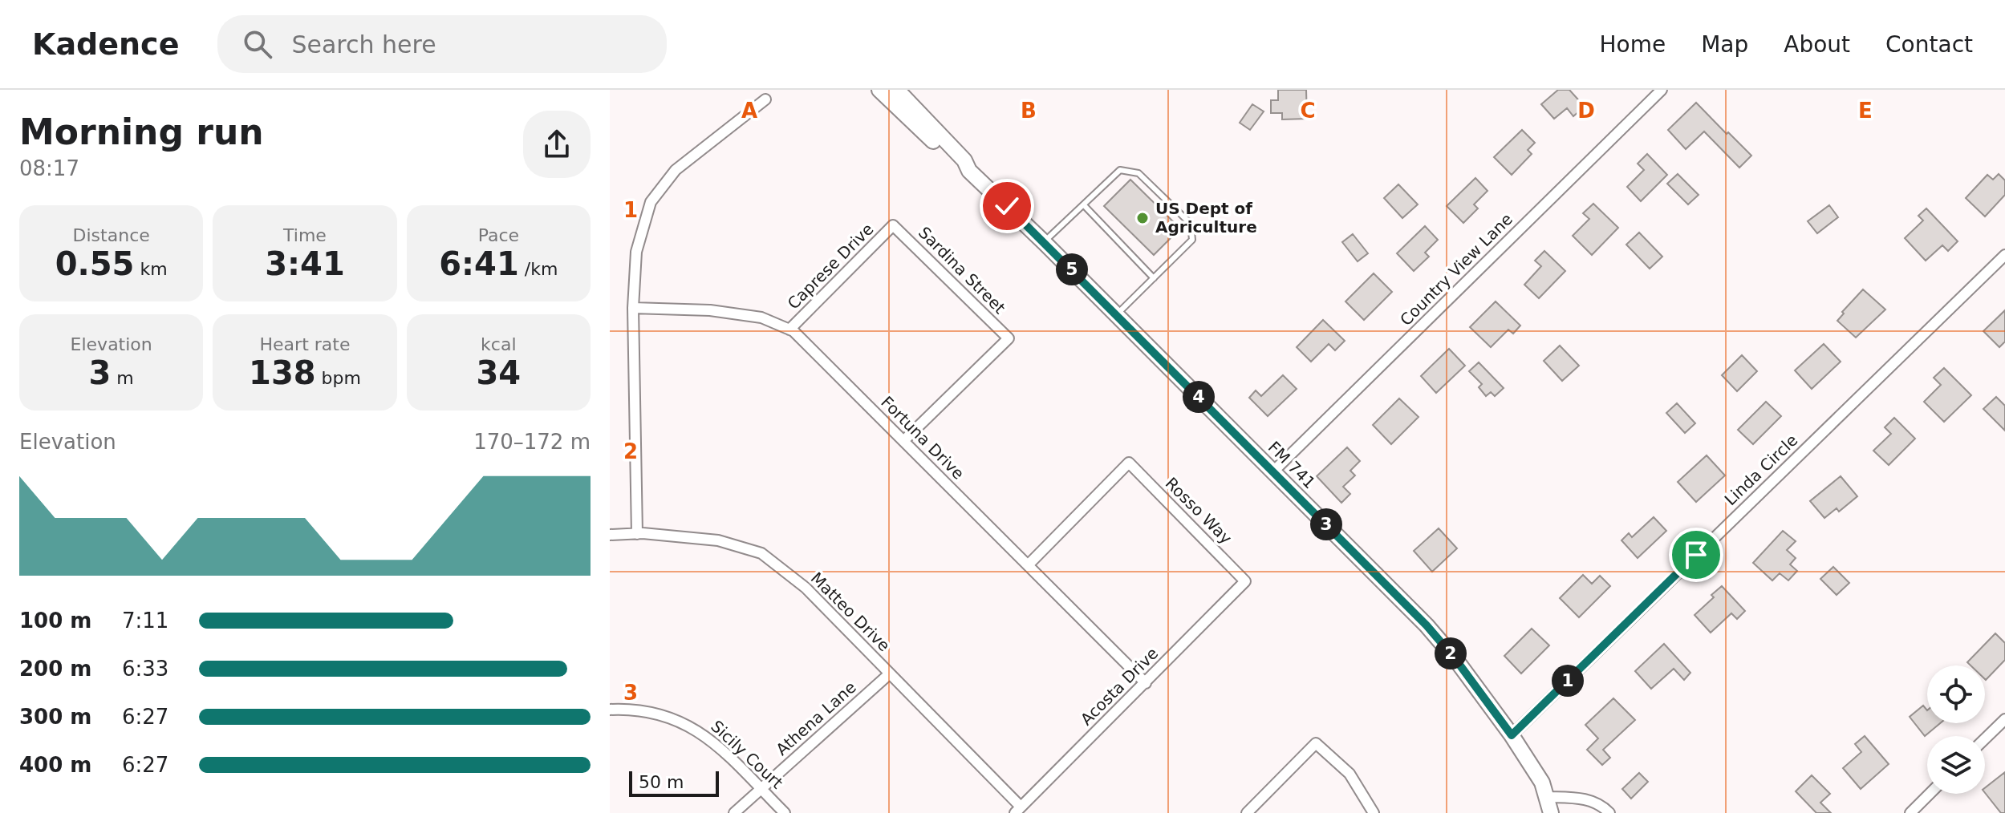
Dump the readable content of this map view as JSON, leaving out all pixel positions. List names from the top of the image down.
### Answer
{
  "streets": {
    "main road": ["FM 741"],
    "street": [
      "Caprese Drive",
      "Country View Lane",
      "Sardina Street",
      "Fortuna Drive",
      "Linda Circle",
      "Rosso Way",
      "Matteo Drive",
      "Acosta Drive",
      "Athena Lane",
      "Sicily Court"
    ]
  },
  "crossings": [
    ["Caprese Drive", "Sardina Street"],
    ["Caprese Drive", "Fortuna Drive"],
    ["Country View Lane", "FM 741"],
    ["Sardina Street", "Fortuna Drive"],
    ["Fortuna Drive", "Rosso Way"],
    ["Fortuna Drive", "Acosta Drive"],
    ["FM 741", "Linda Circle"],
    ["Rosso Way", "Acosta Drive"],
    ["Matteo Drive", "Acosta Drive"],
    ["Matteo Drive", "Athena Lane"],
    ["Athena Lane", "Sicily Court"]
  ],
  "places": ["US Dept of Agriculture"],
  "scale_bar": "50 m",
  "page": {
    "header": "Kadence",
    "search": "Search here",
    "nav": [
      "Home",
      "Map",
      "About",
      "Contact"
    ],
    "heading": ["Morning run", "08:17"],
    "stats": [
      ["Distance", "0.55 km"],
      ["Time", "3:41"],
      ["Pace", "6:41 /km"],
      ["Elevation", "3 m"],
      ["Heart rate", "138 bpm"],
      ["kcal", "34"]
    ],
    "pins": [
      "5",
      "4",
      "3",
      "2",
      "1"
    ],
    "chart": ["Elevation", "170–172 m"],
    "list": [
      {
        "name": "100 m",
        "note": "7:11"
      },
      {
        "name": "200 m",
        "note": "6:33"
      },
      {
        "name": "300 m",
        "note": "6:27"
      },
      {
        "name": "400 m",
        "note": "6:27"
      }
    ],
    "scale": "50 m"
  },
  "grid": {
    "columns": [
      "A",
      "B",
      "C",
      "D",
      "E"
    ],
    "rows": ["1", "2", "3"]
  }
}
